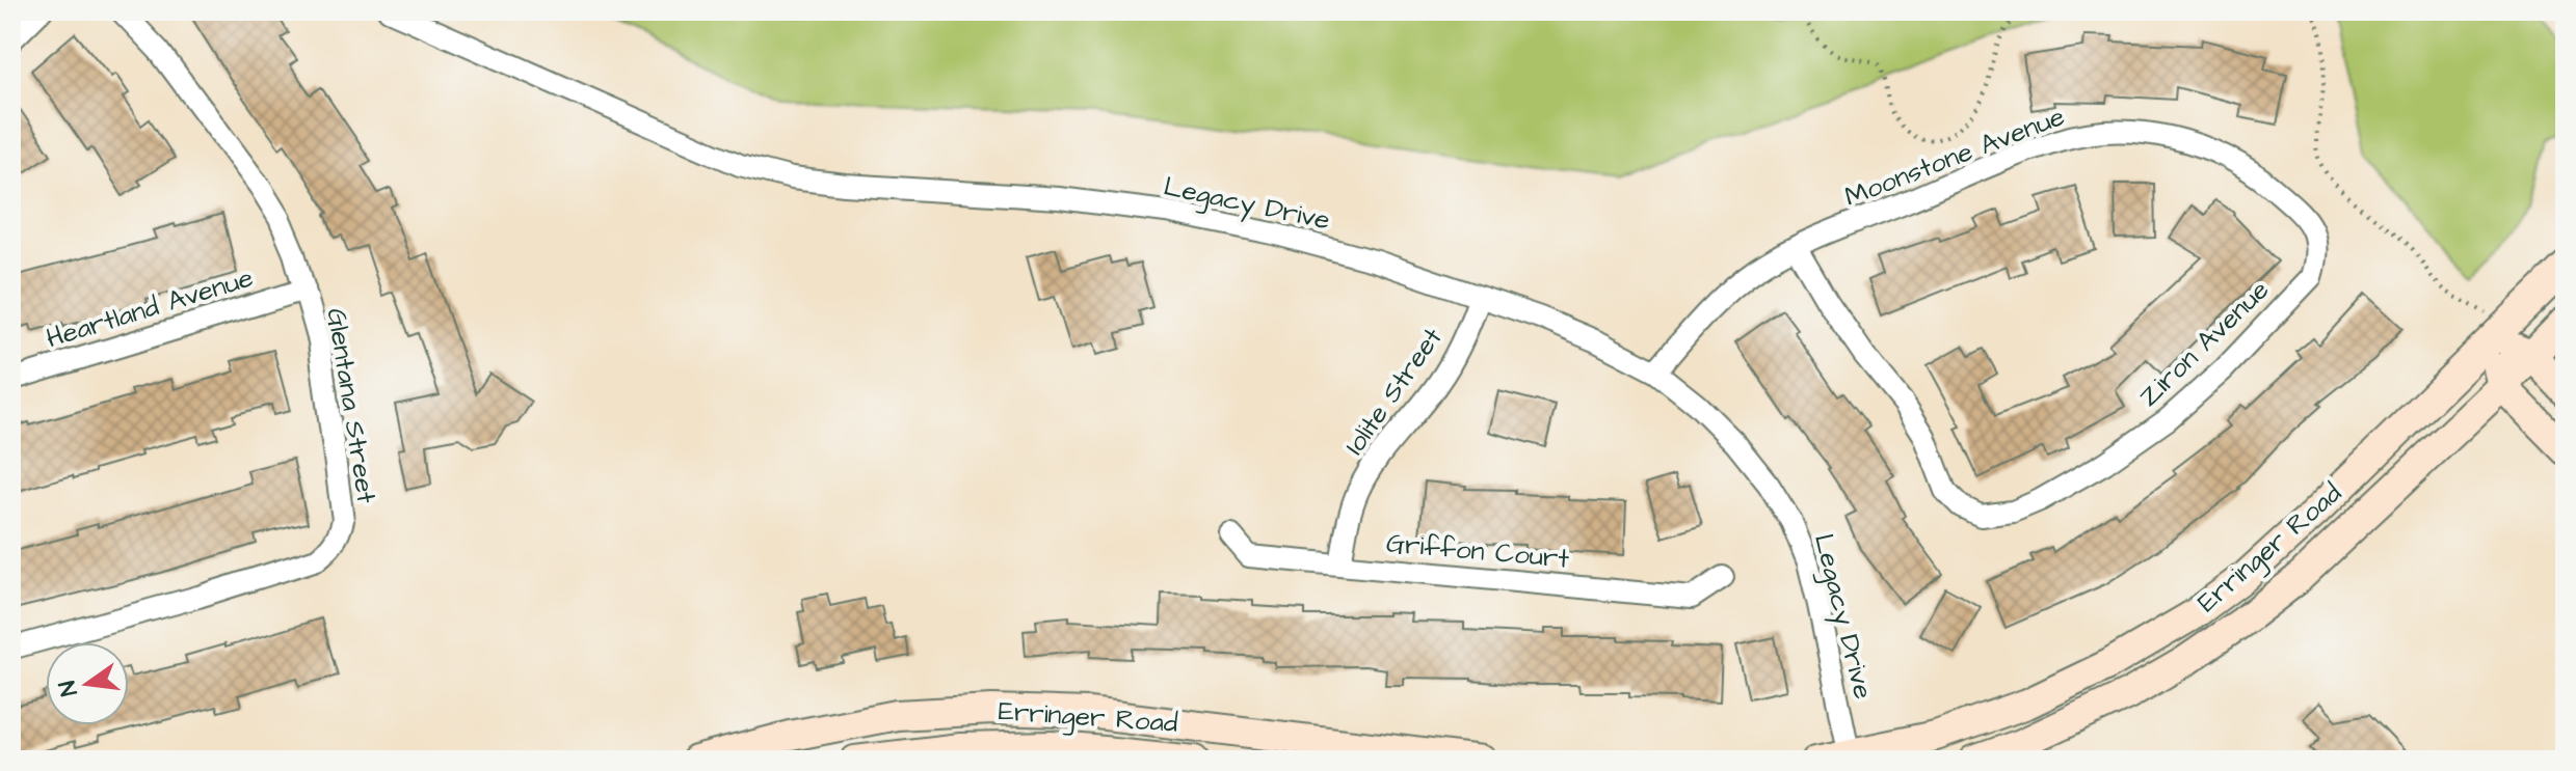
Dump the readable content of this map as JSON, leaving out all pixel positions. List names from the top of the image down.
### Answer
{
  "streets": {
    "main road": ["Erringer Road"],
    "street": [
      "Moonstone Avenue",
      "Legacy Drive",
      "Heartland Avenue",
      "Ziron Avenue",
      "Iolite Street",
      "Glentana Street",
      "Griffon Court"
    ]
  },
  "crossings": [
    ["Moonstone Avenue", "Legacy Drive"],
    ["Moonstone Avenue", "Ziron Avenue"],
    ["Legacy Drive", "Iolite Street"],
    ["Legacy Drive", "Erringer Road"],
    ["Heartland Avenue", "Glentana Street"],
    ["Iolite Street", "Griffon Court"]
  ],
  "north": "left"
}
